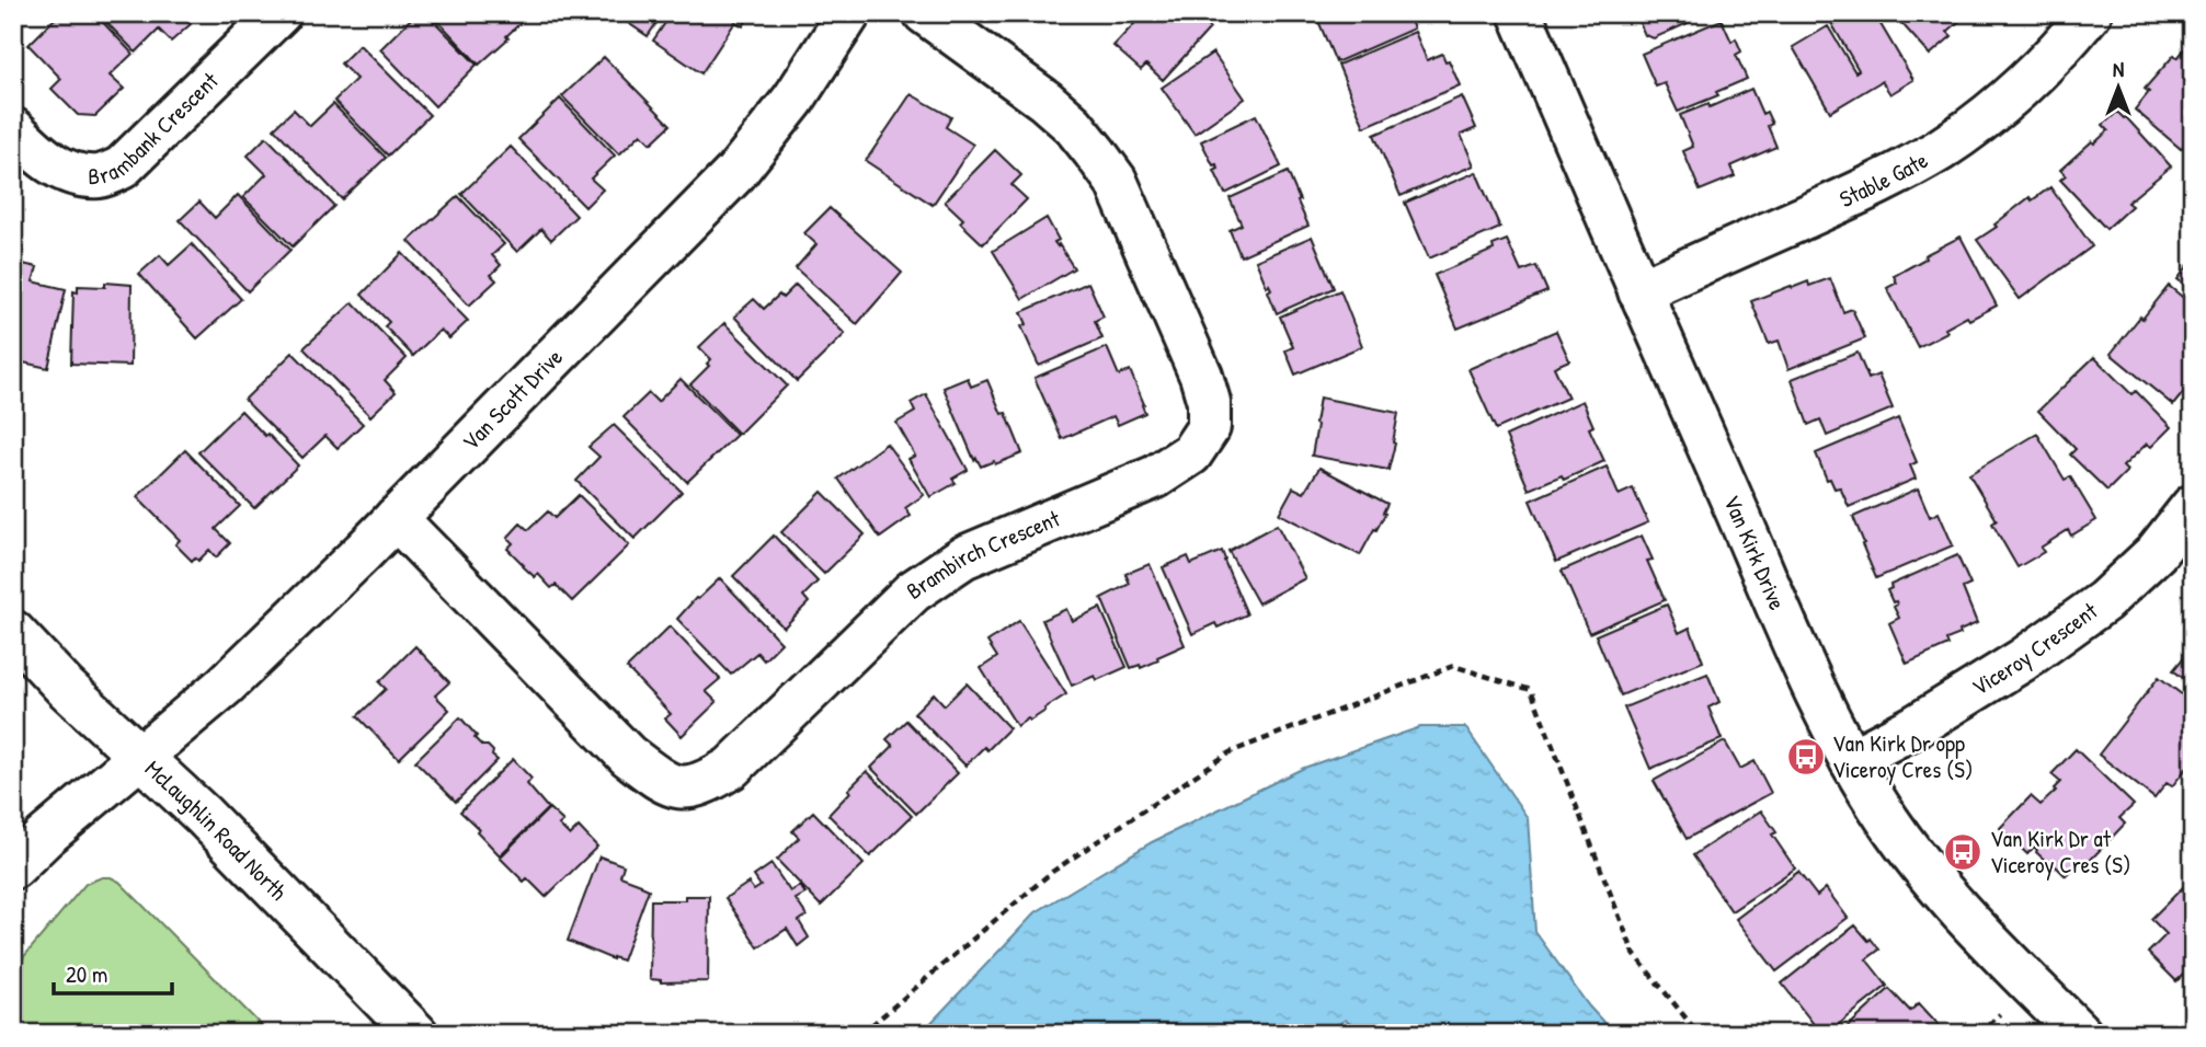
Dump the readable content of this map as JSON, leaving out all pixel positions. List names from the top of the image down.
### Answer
{
  "streets": {
    "street": [
      "Brambank Crescent",
      "Stable Gate",
      "Van Scott Drive",
      "Van Kirk Drive",
      "Brambirch Crescent",
      "Viceroy Crescent",
      "McLaughlin Road North"
    ]
  },
  "crossings": [
    ["Stable Gate", "Van Kirk Drive"],
    ["Van Scott Drive", "Brambirch Crescent"],
    ["Van Scott Drive", "McLaughlin Road North"],
    ["Van Kirk Drive", "Viceroy Crescent"]
  ],
  "places": {
    "bus stop": ["Van Kirk Dr opp Viceroy Cres (S)", "Van Kirk Dr at Viceroy Cres (S)"]
  },
  "scale_bar": "20 m",
  "north": "top"
}
